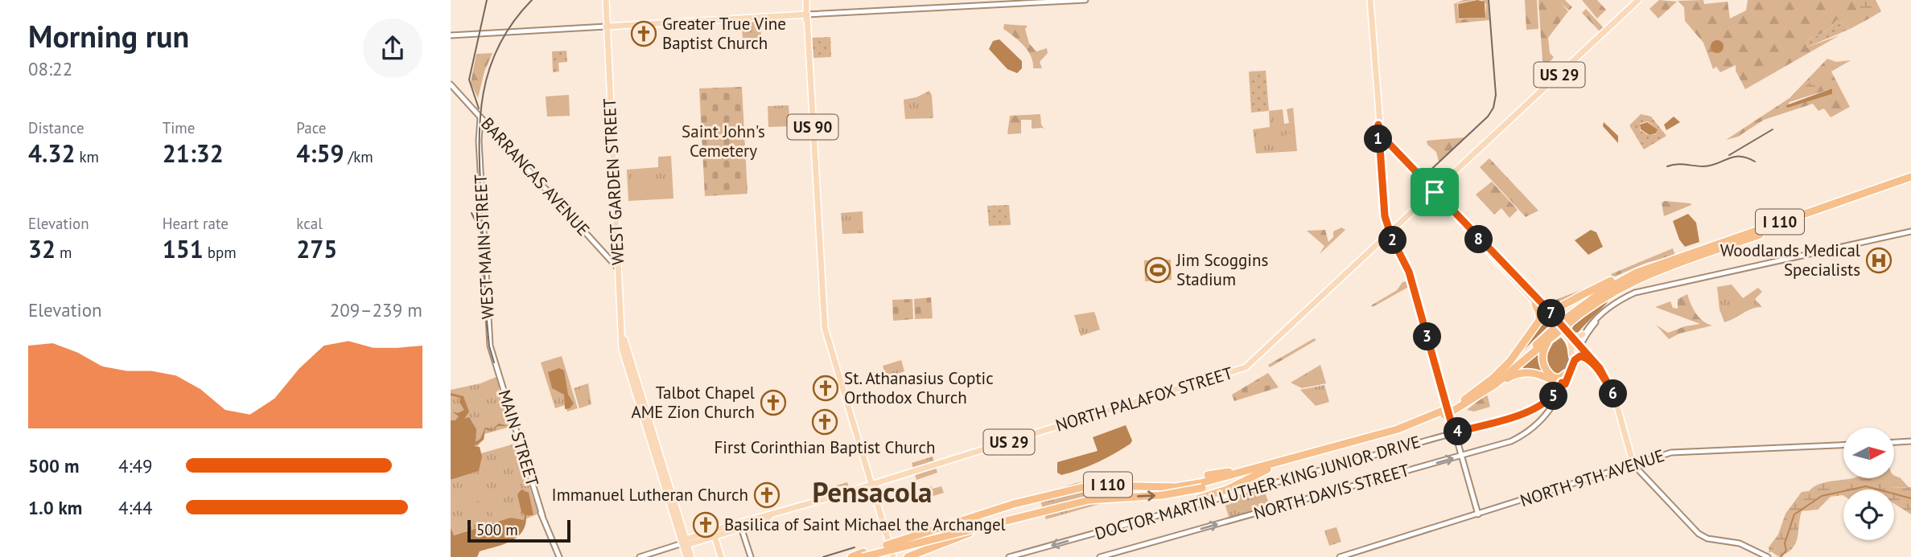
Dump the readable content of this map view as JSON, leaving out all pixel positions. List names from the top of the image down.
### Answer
{
  "streets": {
    "highway": ["I 110"],
    "main road": [
      "US 29",
      "US 90",
      "BARRANCAS AVENUE",
      "WEST GARDEN STREET",
      "WEST MAIN STREET",
      "NORTH PALAFOX STREET",
      "MAIN STREET",
      "NORTH 9TH AVENUE",
      "DOCTOR MARTIN LUTHER KING JUNIOR DRIVE",
      "NORTH DAVIS STREET"
    ]
  },
  "crossings": [
    ["US 90", "NORTH PALAFOX STREET"],
    ["BARRANCAS AVENUE", "WEST GARDEN STREET"],
    ["BARRANCAS AVENUE", "WEST MAIN STREET"],
    ["WEST GARDEN STREET", "NORTH PALAFOX STREET"],
    ["WEST MAIN STREET", "MAIN STREET"]
  ],
  "one_way": ["DOCTOR MARTIN LUTHER KING JUNIOR DRIVE", "NORTH DAVIS STREET"],
  "districts": ["Pensacola"],
  "parks": ["Saint John's Cemetery"],
  "places": {
    "church": [
      "Greater True Vine Baptist Church",
      "St. Athanasius Coptic Orthodox Church",
      "Talbot Chapel AME Zion Church",
      "First Corinthian Baptist Church",
      "Immanuel Lutheran Church",
      "Basilica of Saint Michael the Archangel"
    ],
    "hospital": ["Woodlands Medical Specialists"],
    "sports": ["Jim Scoggins Stadium"]
  },
  "scale_bar": "500 m",
  "north": "right",
  "page": {
    "heading": ["Morning run", "08:22"],
    "stats": [
      ["Distance", "4.32 km"],
      ["Time", "21:32"],
      ["Pace", "4:59 /km"],
      ["Elevation", "32 m"],
      ["Heart rate", "151 bpm"],
      ["kcal", "275"]
    ],
    "pins": [
      "1",
      "8",
      "2",
      "7",
      "3",
      "6",
      "5",
      "4"
    ],
    "chart": ["Elevation", "209–239 m"],
    "list": [
      {
        "name": "500 m",
        "note": "4:49"
      },
      {
        "name": "1.0 km",
        "note": "4:44"
      }
    ],
    "scale": "500 m"
  }
}
